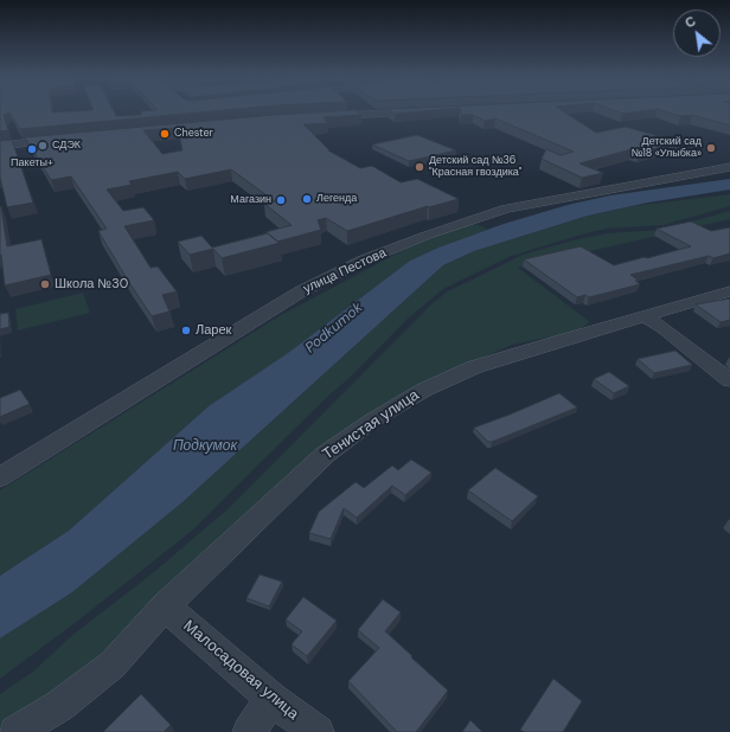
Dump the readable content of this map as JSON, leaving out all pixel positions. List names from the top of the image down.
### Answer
{
  "streets": {
    "street": ["улица Пестова", "Тенистая улица", "Малосадовая улица"]
  },
  "crossings": [
    ["Тенистая улица", "Малосадовая улица"]
  ],
  "water": ["Podkumok", "Подкумок"],
  "places": [
    "Chester",
    "СДЭК",
    "Детский сад №18 «Улыбка»",
    "Пакеты+",
    "Детский сад №36 \"Красная гвоздика\"",
    "Легенда",
    "Магазин",
    "Школа №30",
    "Ларек"
  ],
  "north": "top left"
}
